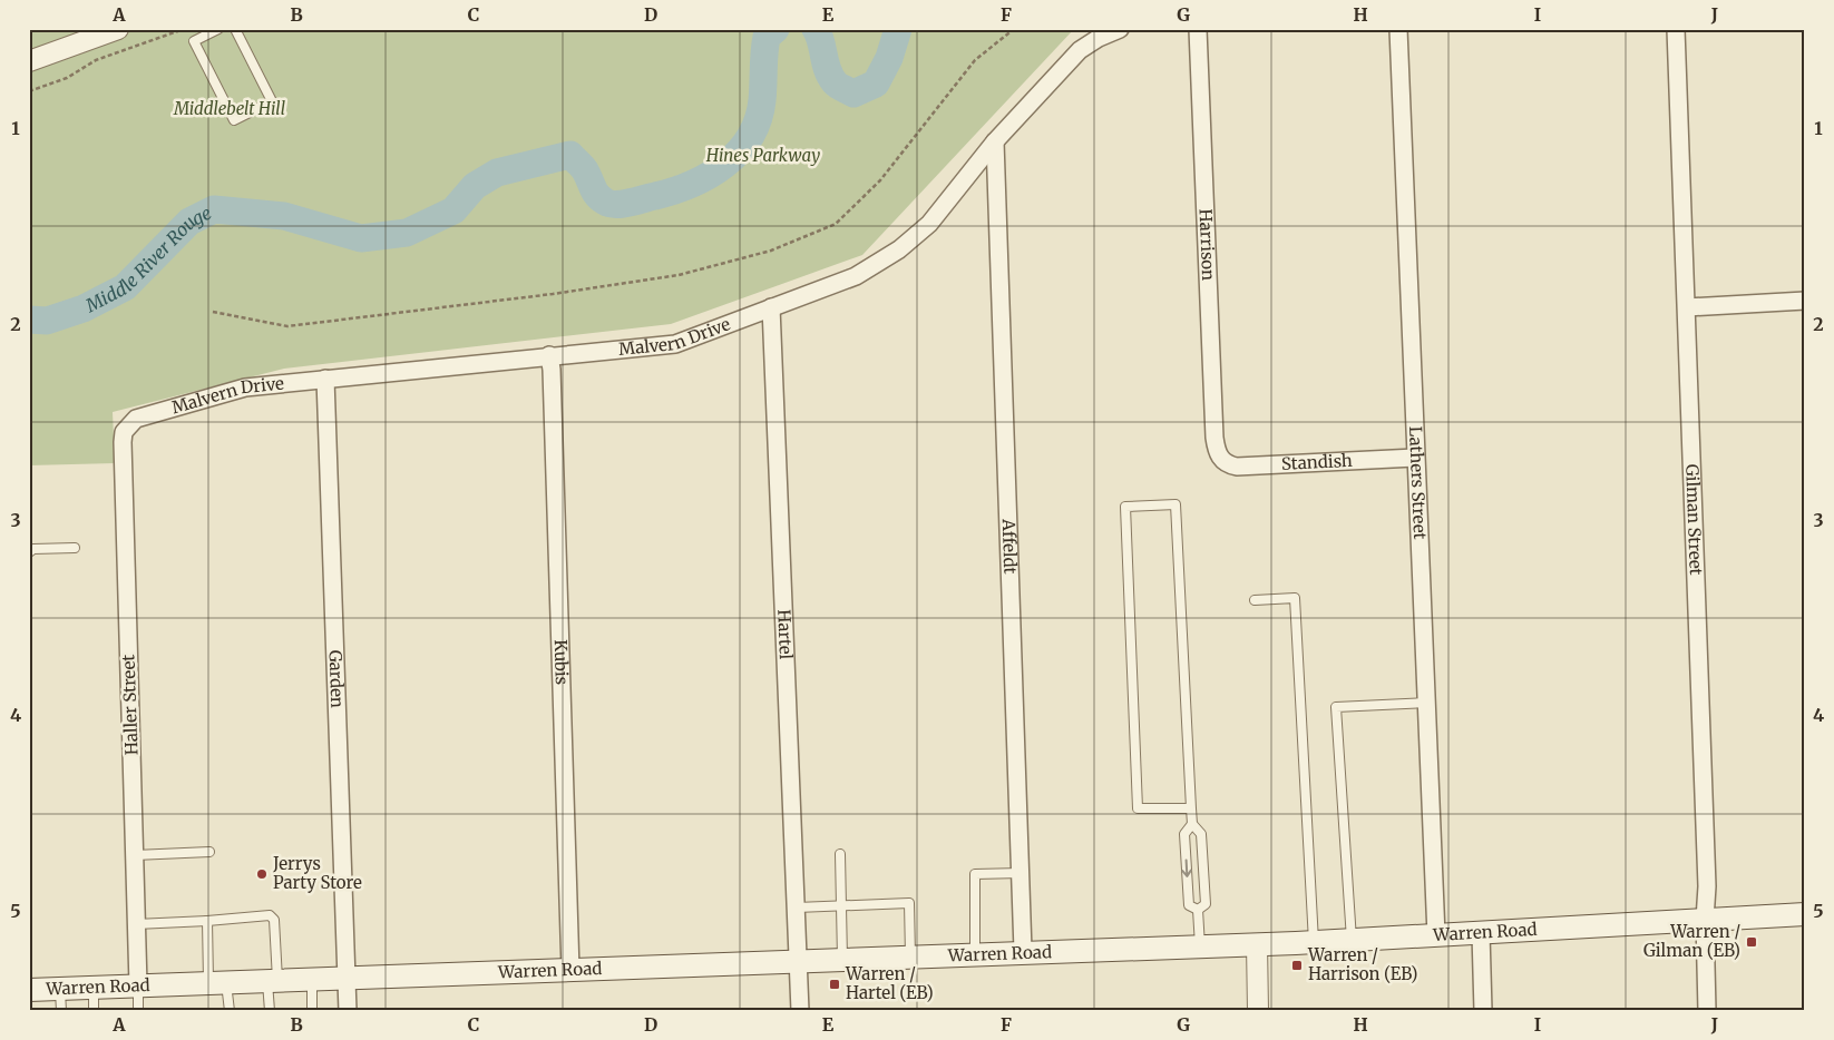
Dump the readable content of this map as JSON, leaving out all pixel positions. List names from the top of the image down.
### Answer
{
  "streets": {
    "main road": ["Warren Road"],
    "street": [
      "Harrison",
      "Malvern Drive",
      "Standish",
      "Lathers Street",
      "Gilman Street",
      "Affeldt",
      "Hartel",
      "Kubis",
      "Garden",
      "Haller Street"
    ]
  },
  "crossings": [
    ["Harrison", "Standish"],
    ["Malvern Drive", "Affeldt"],
    ["Malvern Drive", "Hartel"],
    ["Malvern Drive", "Kubis"],
    ["Malvern Drive", "Garden"],
    ["Malvern Drive", "Haller Street"],
    ["Standish", "Lathers Street"],
    ["Lathers Street", "Warren Road"],
    ["Gilman Street", "Warren Road"],
    ["Affeldt", "Warren Road"],
    ["Hartel", "Warren Road"],
    ["Kubis", "Warren Road"],
    ["Garden", "Warren Road"],
    ["Haller Street", "Warren Road"]
  ],
  "water": ["Middle River Rouge"],
  "parks": ["Middlebelt Hill", "Hines Parkway"],
  "places": {
    "other": ["Jerrys Party Store"],
    "transit": ["Warren / Gilman (EB)", "Warren / Harrison (EB)", "Warren / Hartel (EB)"]
  },
  "grid": {
    "columns": [
      "A",
      "B",
      "C",
      "D",
      "E",
      "F",
      "G",
      "H",
      "I",
      "J"
    ],
    "rows": [
      "1",
      "2",
      "3",
      "4",
      "5"
    ]
  }
}
